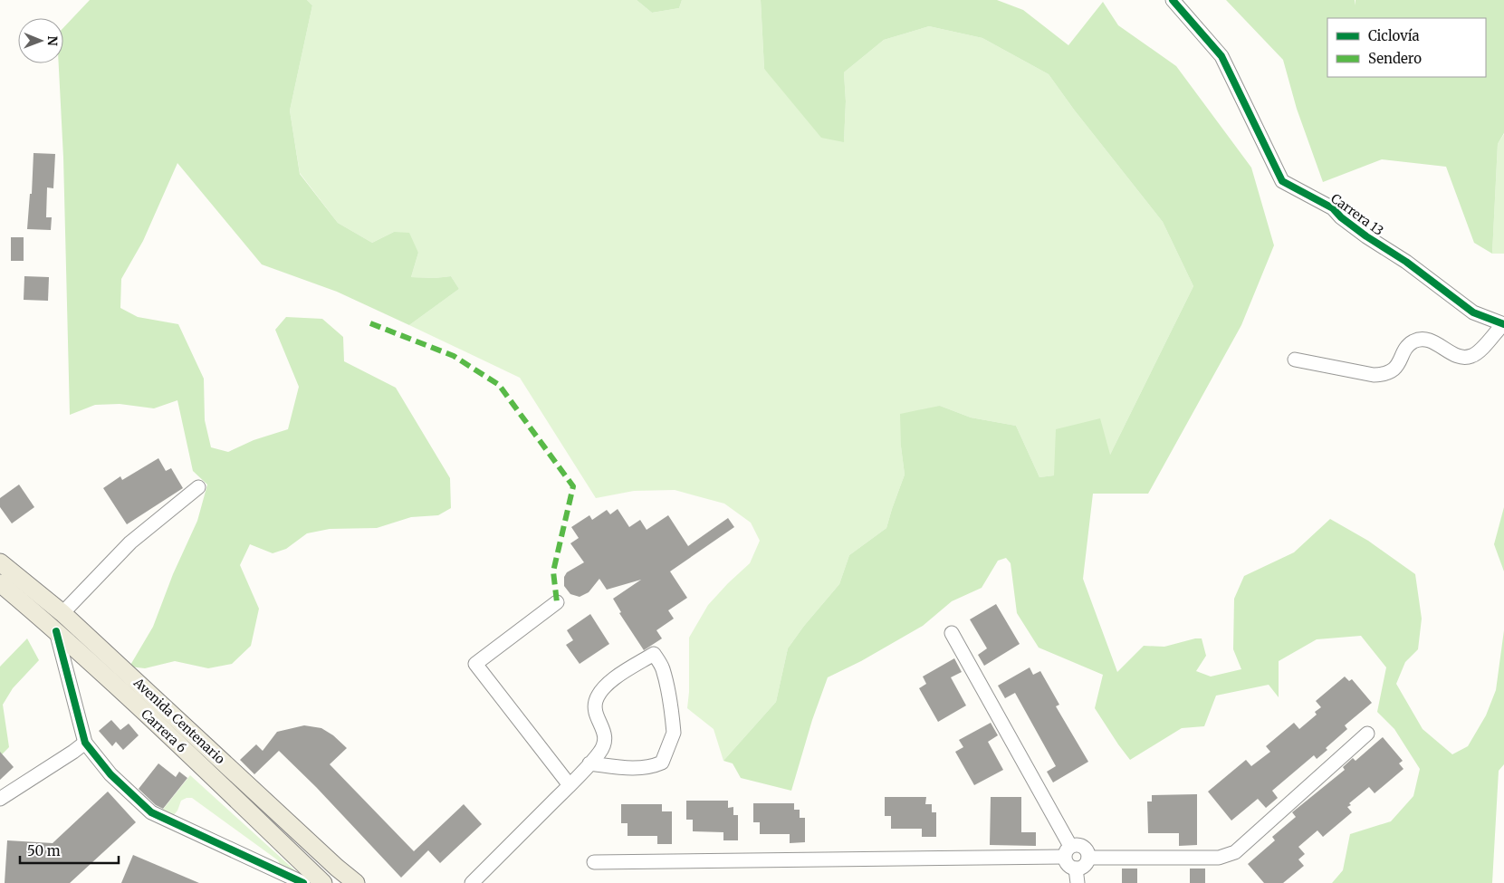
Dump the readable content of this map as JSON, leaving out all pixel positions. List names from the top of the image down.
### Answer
{
  "streets": {
    "main road": ["Avenida Centenario", "Carrera 6"],
    "street": ["Carrera 13"]
  },
  "legend": ["Ciclovía", "Sendero"],
  "scale_bar": "50 m",
  "north": "right"
}
